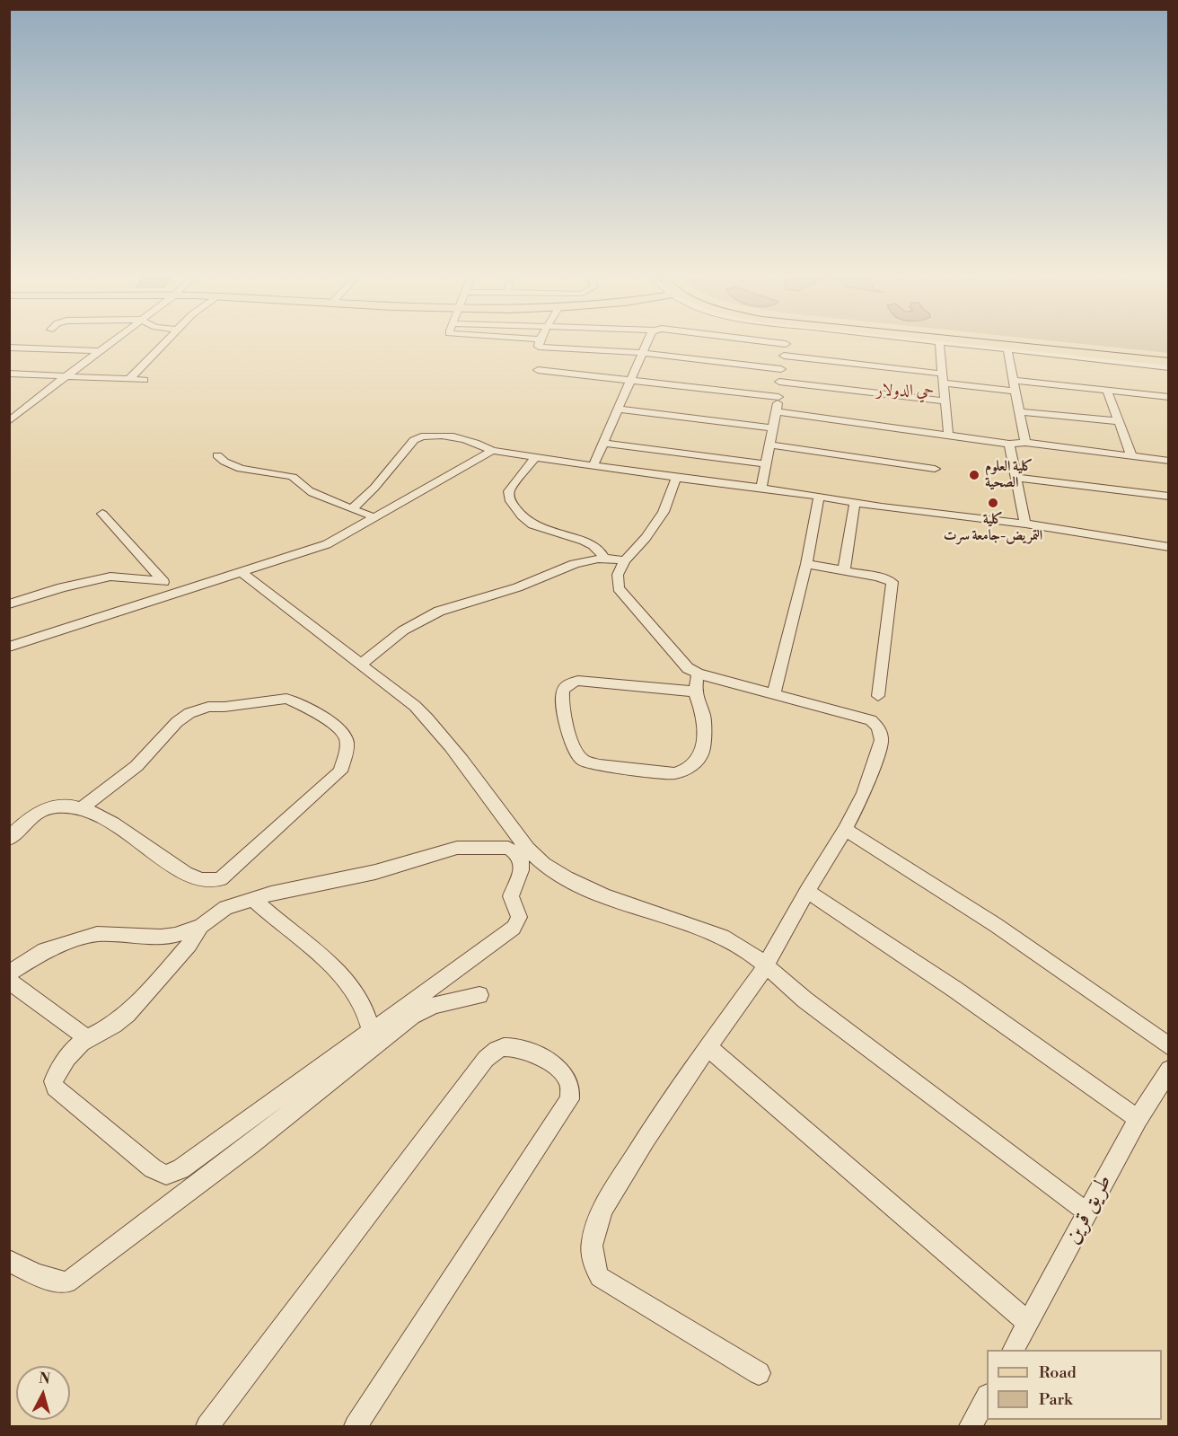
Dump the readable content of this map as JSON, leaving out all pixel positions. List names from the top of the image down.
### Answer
{
  "streets": {
    "street": ["طريق قرين"]
  },
  "districts": ["حي الدولار"],
  "places": ["كلية العلوم الصحية", "كلية التمريض-جامعة سرت"],
  "legend": ["Road", "Park"],
  "north": "top"
}
